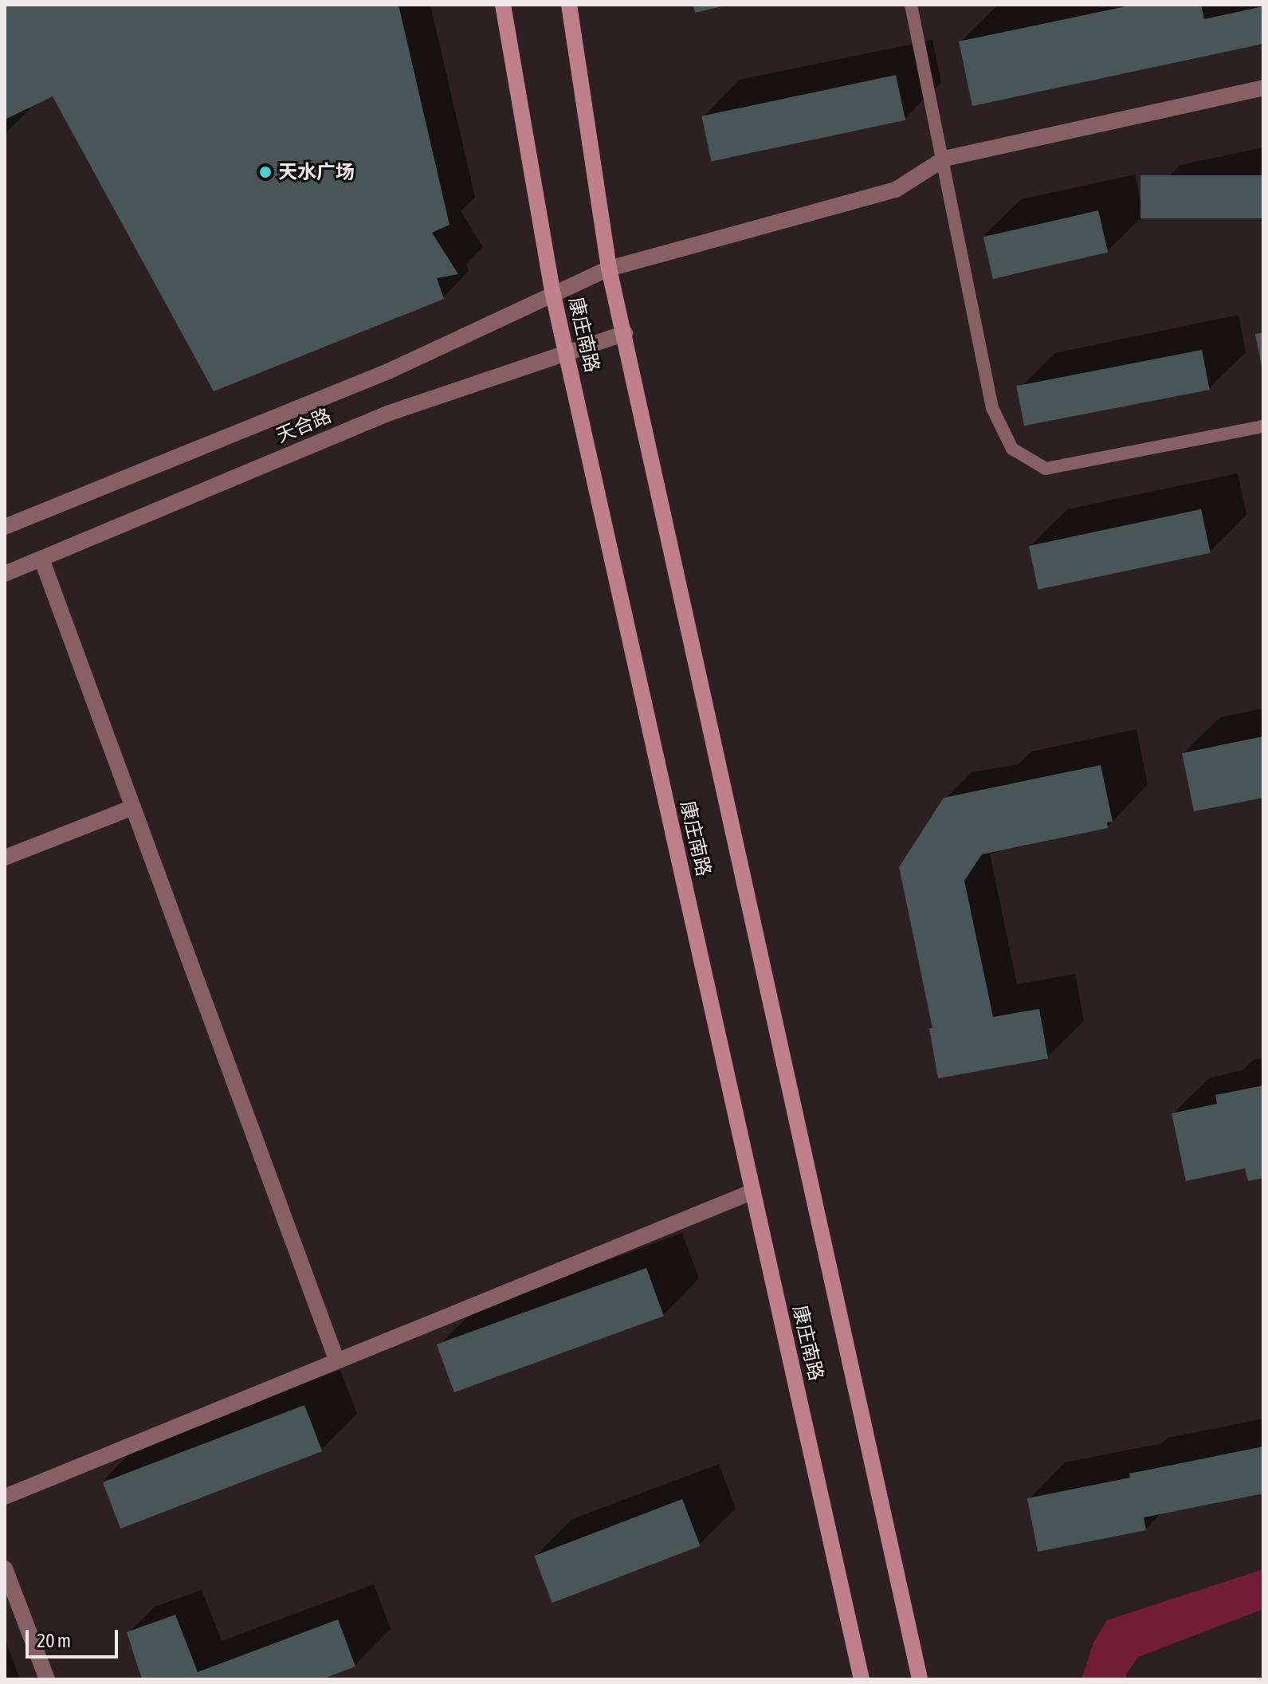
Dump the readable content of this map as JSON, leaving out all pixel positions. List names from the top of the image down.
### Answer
{
  "streets": {
    "main road": ["康庄南路"],
    "street": ["天合路"]
  },
  "crossings": [
    ["康庄南路", "天合路"]
  ],
  "places": ["天水广场"],
  "scale_bar": "20 m"
}
